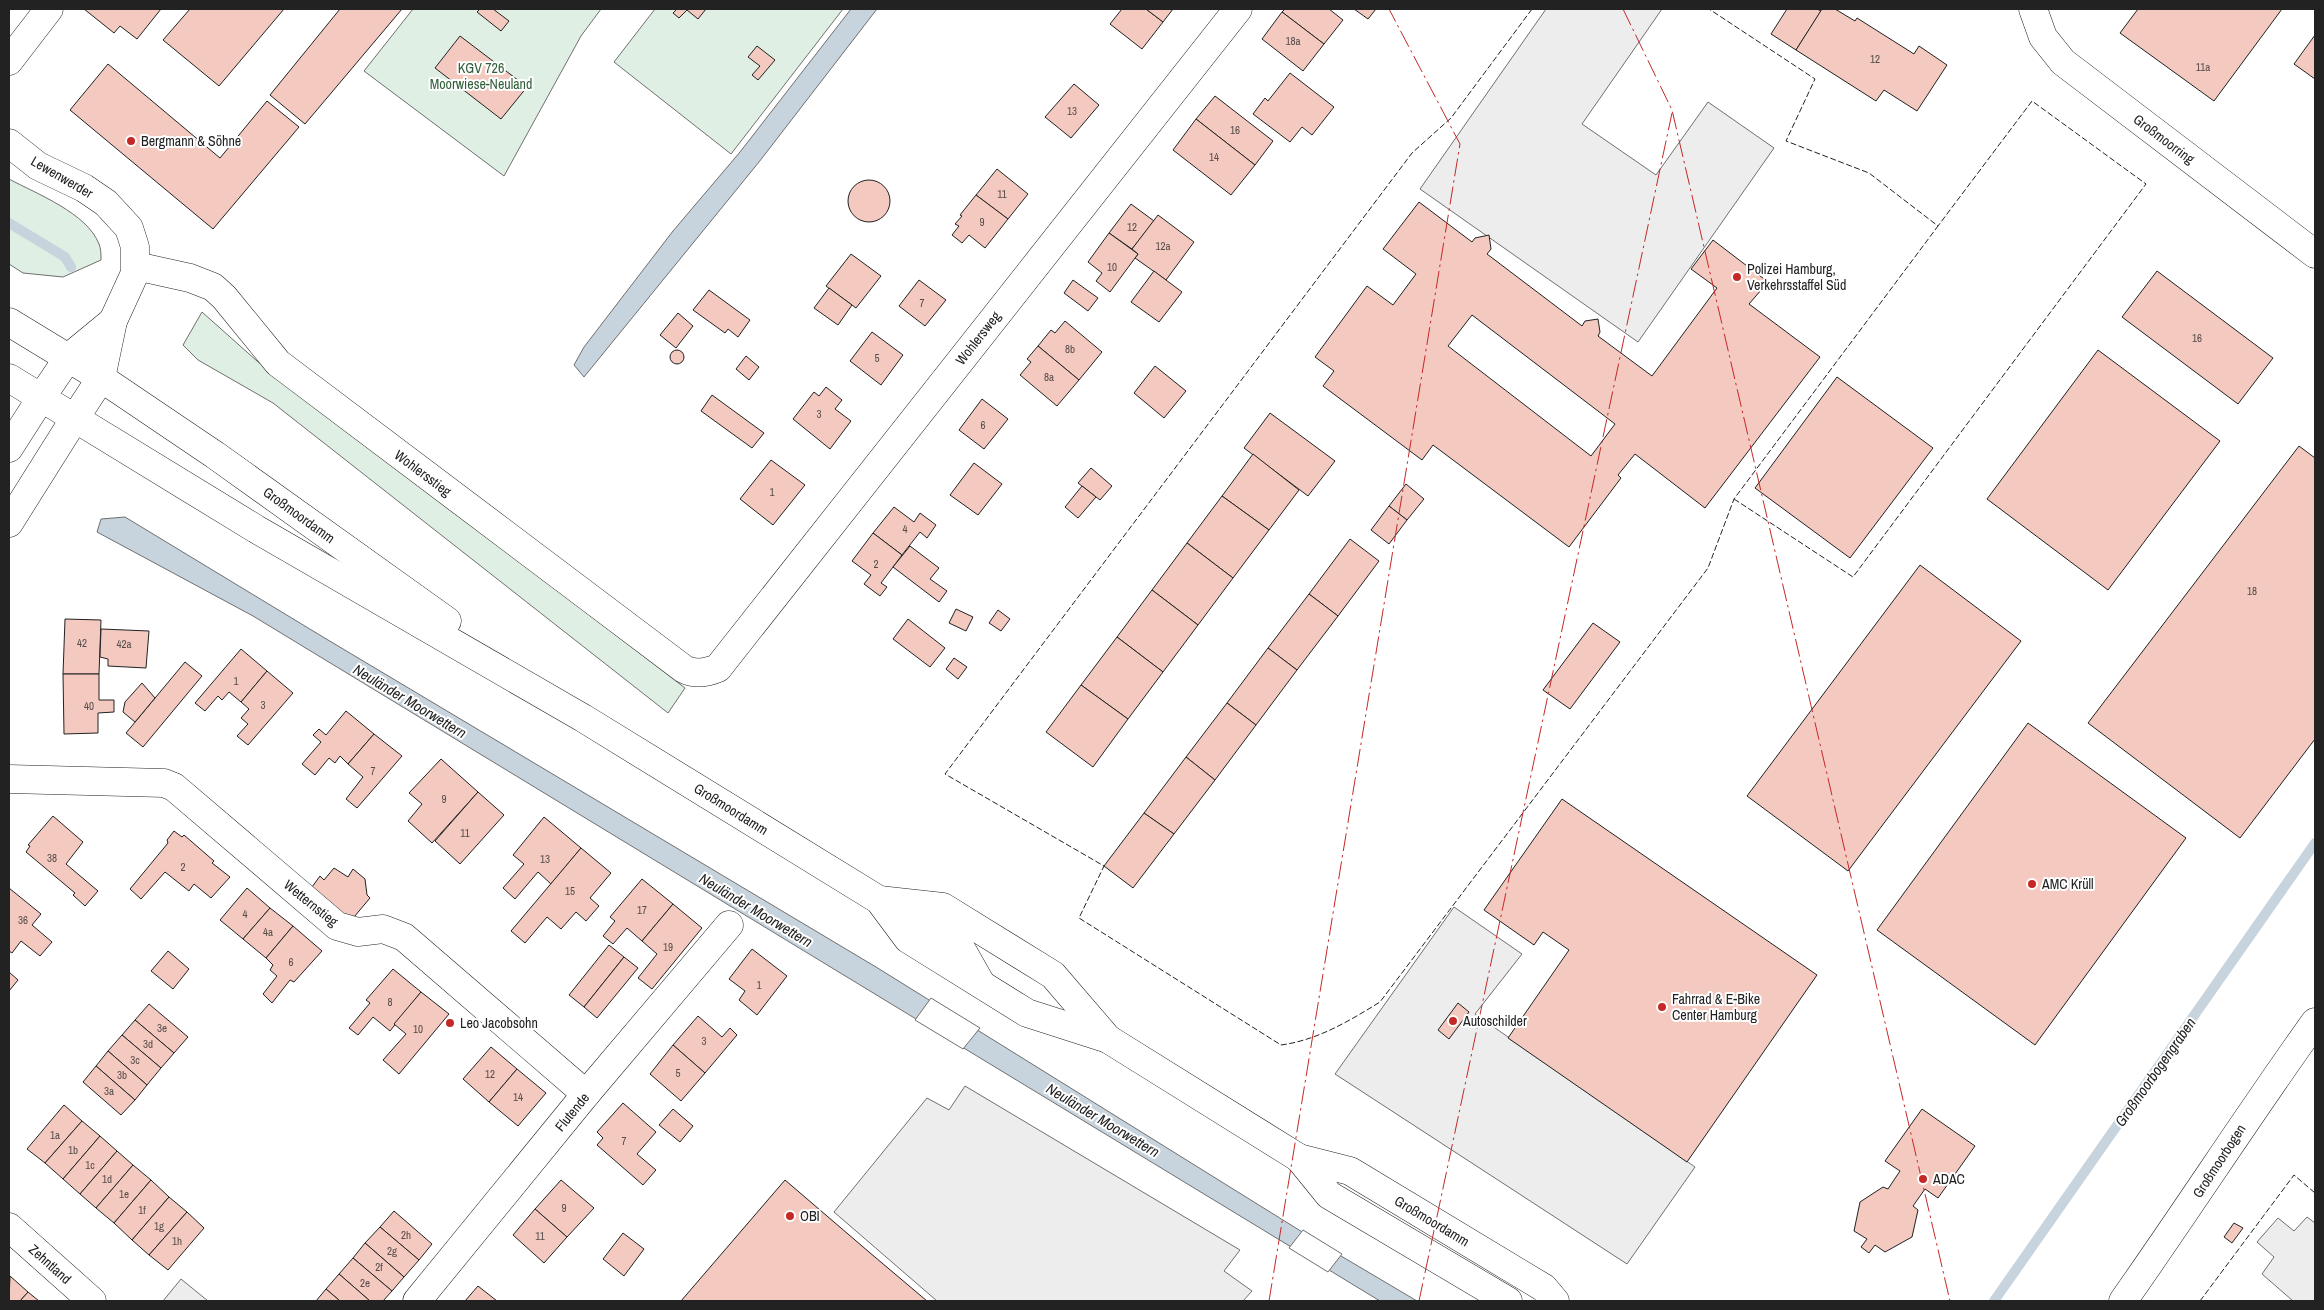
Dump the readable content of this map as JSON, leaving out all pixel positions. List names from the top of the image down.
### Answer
{
  "streets": {
    "main road": [
      "Großmoorring",
      "Lewenwerder",
      "Wohlersweg",
      "Wohlersstieg",
      "Großmoordamm",
      "Wetternstieg",
      "Flutende",
      "Großmoorbogen",
      "Zehntland"
    ]
  },
  "crossings": [
    ["Lewenwerder", "Wohlersstieg"],
    ["Wohlersweg", "Wohlersstieg"],
    ["Wetternstieg", "Flutende"]
  ],
  "water": ["Neuländer Moorwettern", "Großmoorbogengraben"],
  "parks": ["KGV 726 Moorwiese-Neuland"],
  "places": [
    "Bergmann & Söhne",
    "Polizei Hamburg, Verkehrsstaffel Süd",
    "AMC Krüll",
    "Fahrrad & E-Bike Center Hamburg",
    "Autoschilder",
    "Leo Jacobsohn",
    "ADAC",
    "OBI"
  ],
  "house_numbers": [
    "18a",
    "12",
    "11a",
    "13",
    "16",
    "14",
    "11",
    "9",
    "12",
    "12a",
    "10",
    "7",
    "16",
    "8b",
    "5",
    "8a",
    "3",
    "6",
    "1",
    "4",
    "2",
    "18",
    "42",
    "42a",
    "1",
    "3",
    "40",
    "7",
    "9",
    "11",
    "38",
    "13",
    "2",
    "15",
    "17",
    "4",
    "36",
    "4a",
    "19",
    "6",
    "1",
    "8",
    "3e",
    "10",
    "3",
    "3d",
    "3c",
    "5",
    "12",
    "3b",
    "3a",
    "14",
    "1a",
    "7",
    "1b",
    "1c",
    "1d",
    "1e",
    "9",
    "1f",
    "1g",
    "2h",
    "11",
    "1h",
    "2g",
    "2f",
    "2e"
  ]
}
